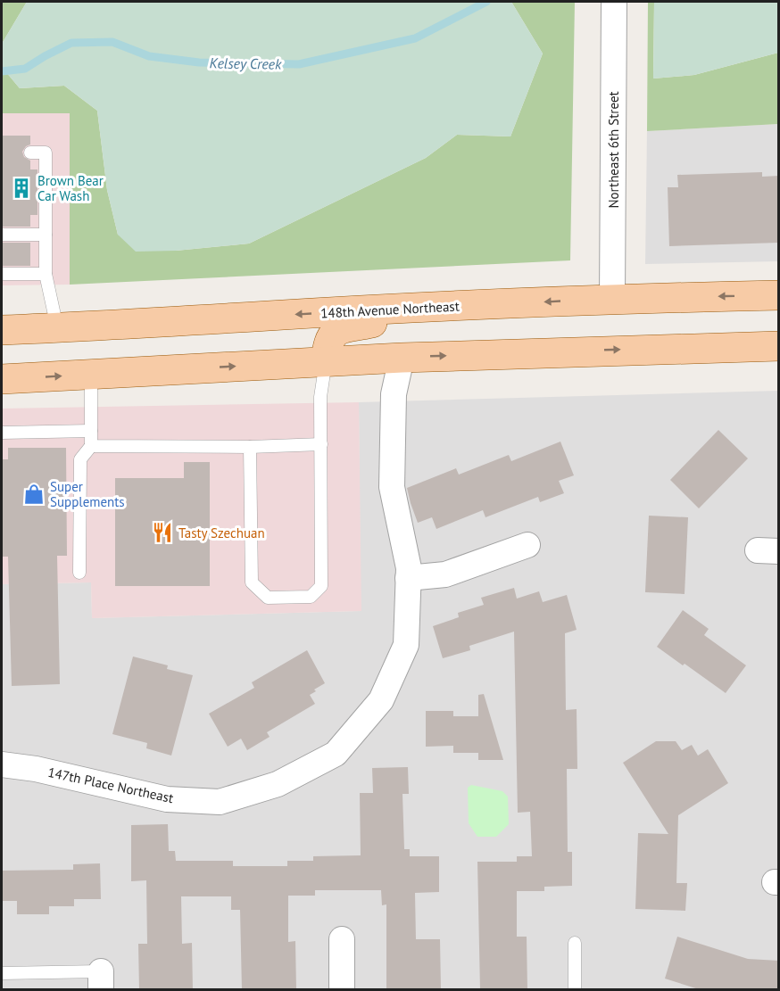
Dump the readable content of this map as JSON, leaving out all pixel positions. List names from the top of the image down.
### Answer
{
  "streets": {
    "main road": ["148th Avenue Northeast"],
    "street": ["Northeast 6th Street", "147th Place Northeast"]
  },
  "crossings": [
    ["Northeast 6th Street", "148th Avenue Northeast"]
  ],
  "water": ["Kelsey Creek"],
  "places": {
    "building": ["Brown Bear Car Wash"],
    "shop": ["Super Supplements"],
    "restaurant": ["Tasty Szechuan"]
  }
}
